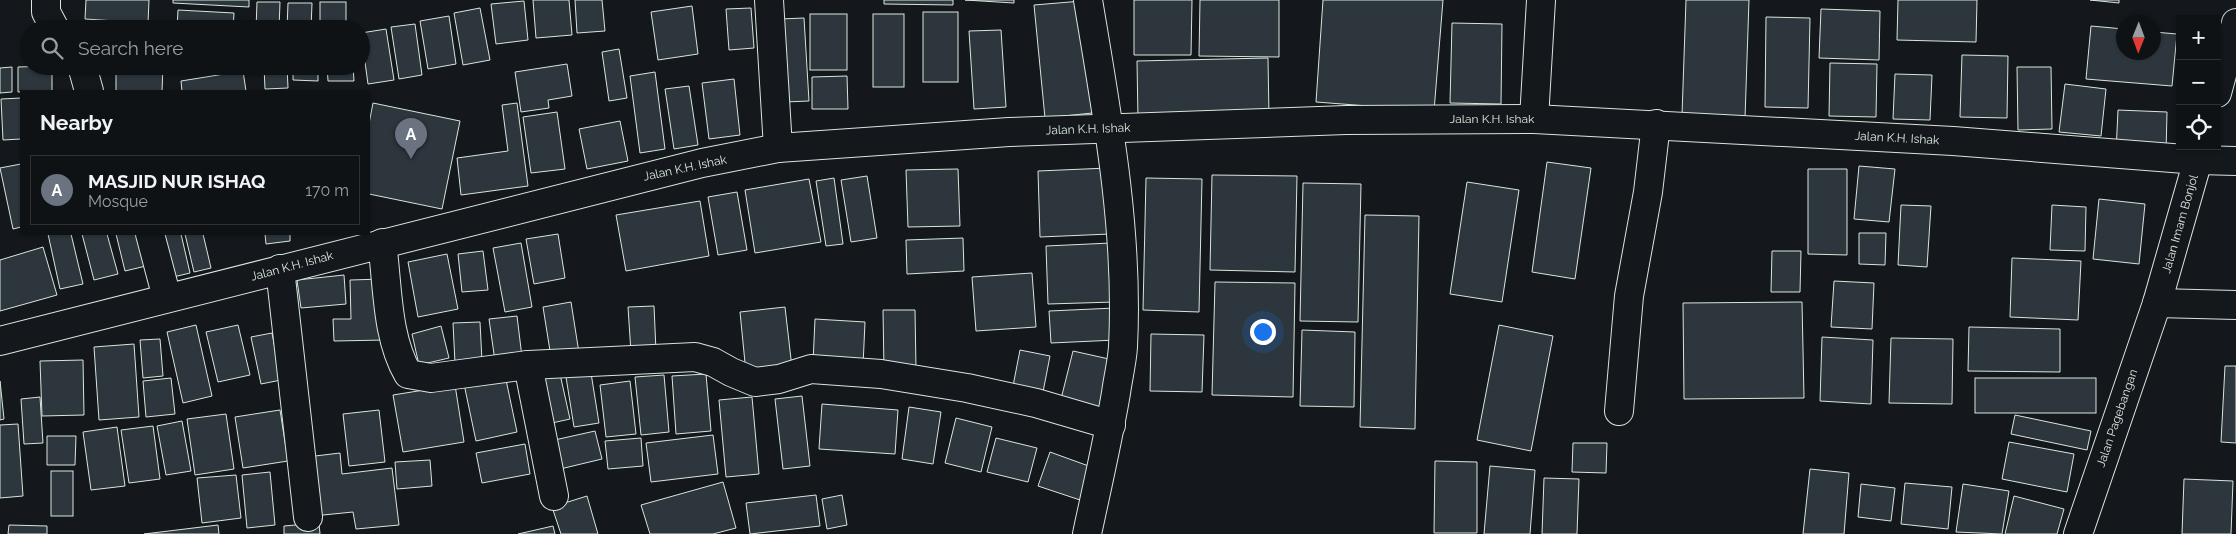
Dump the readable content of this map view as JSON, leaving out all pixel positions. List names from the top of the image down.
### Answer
{
  "streets": {
    "street": ["Jalan K.H. Ishak", "Jalan Imam Bonjol", "Jalan Pagebangan"]
  },
  "crossings": [
    ["Jalan K.H. Ishak", "Jalan Imam Bonjol"],
    ["Jalan Imam Bonjol", "Jalan Pagebangan"]
  ],
  "north": "bottom",
  "page": {
    "map_buttons": ["+", "−"],
    "search": "Search here",
    "heading": "Nearby",
    "pins": "A",
    "list": [
      {
        "mark": "A",
        "name": "MASJID NUR ISHAQ",
        "note": "Mosque",
        "value": "170 m"
      }
    ]
  }
}
